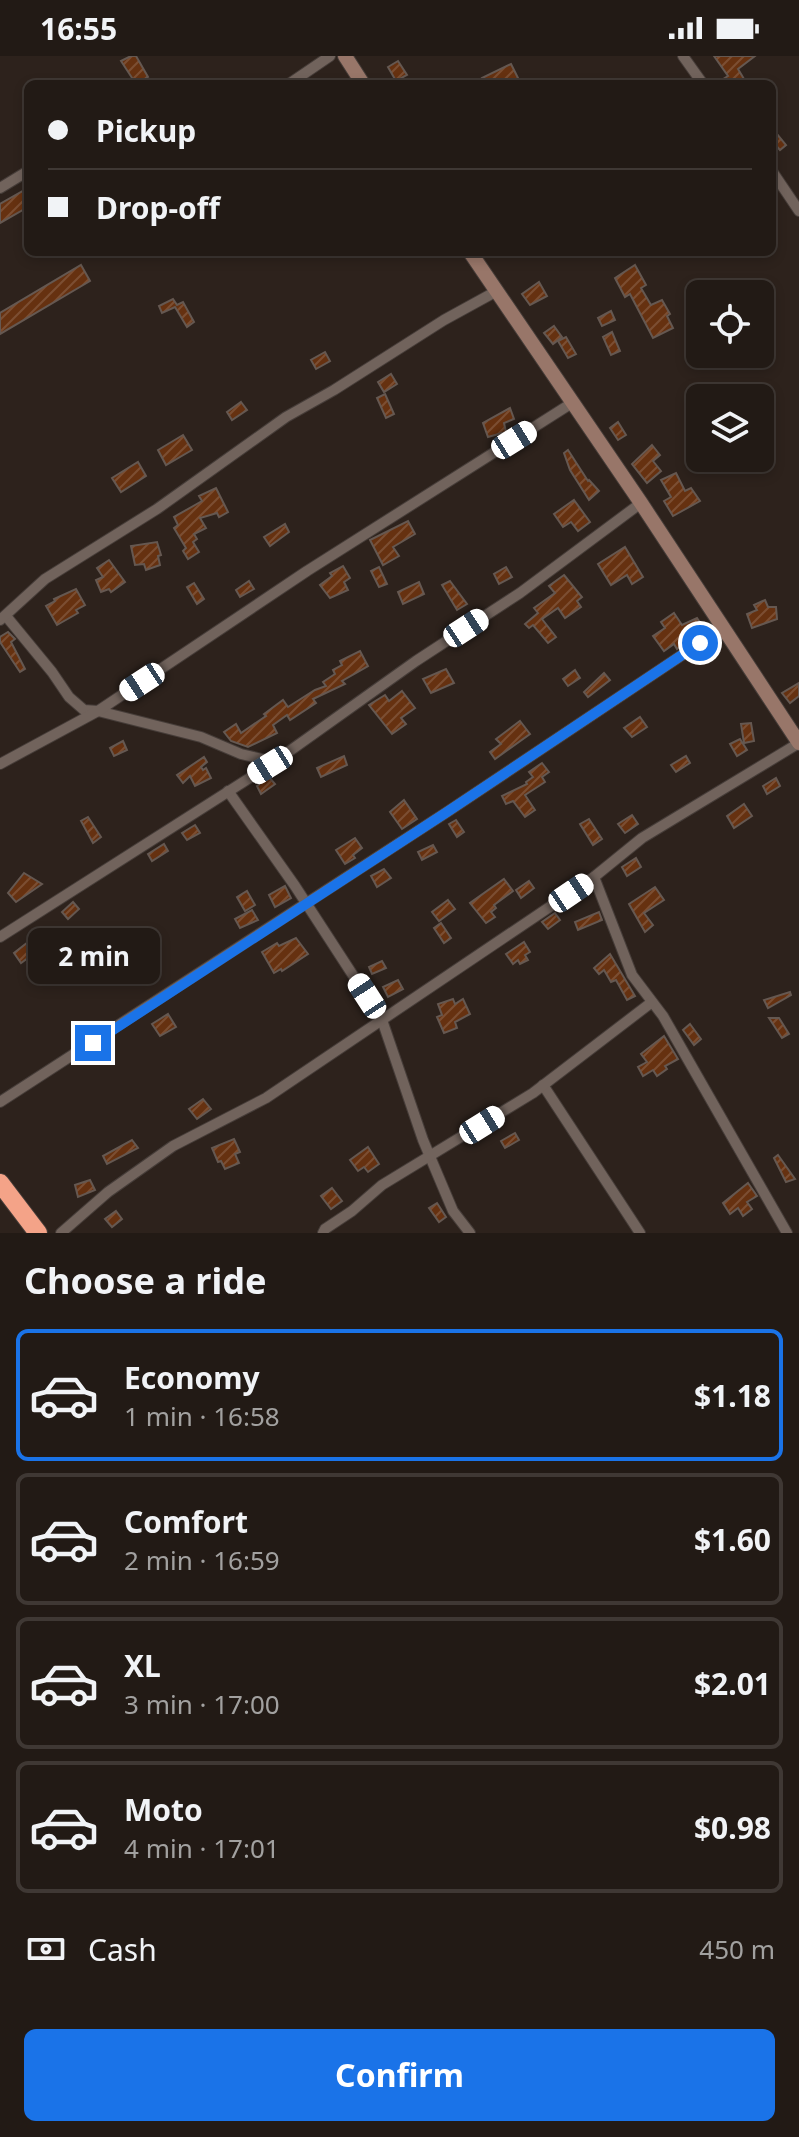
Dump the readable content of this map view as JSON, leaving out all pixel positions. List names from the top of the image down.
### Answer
{
  "page": {
    "status": "16:55",
    "banner": ["Pickup", "Drop-off"],
    "bubble": "2 min",
    "heading": "Choose a ride",
    "list": [
      {
        "name": "Economy",
        "note": "1 min · 16:58",
        "value": "$1.18"
      },
      {
        "name": "Comfort",
        "note": "2 min · 16:59",
        "value": "$1.60"
      },
      {
        "name": "XL",
        "note": "3 min · 17:00",
        "value": "$2.01"
      },
      {
        "name": "Moto",
        "note": "4 min · 17:01",
        "value": "$0.98"
      }
    ],
    "pay": ["Cash", "450 m"],
    "buttons": "Confirm"
  }
}
